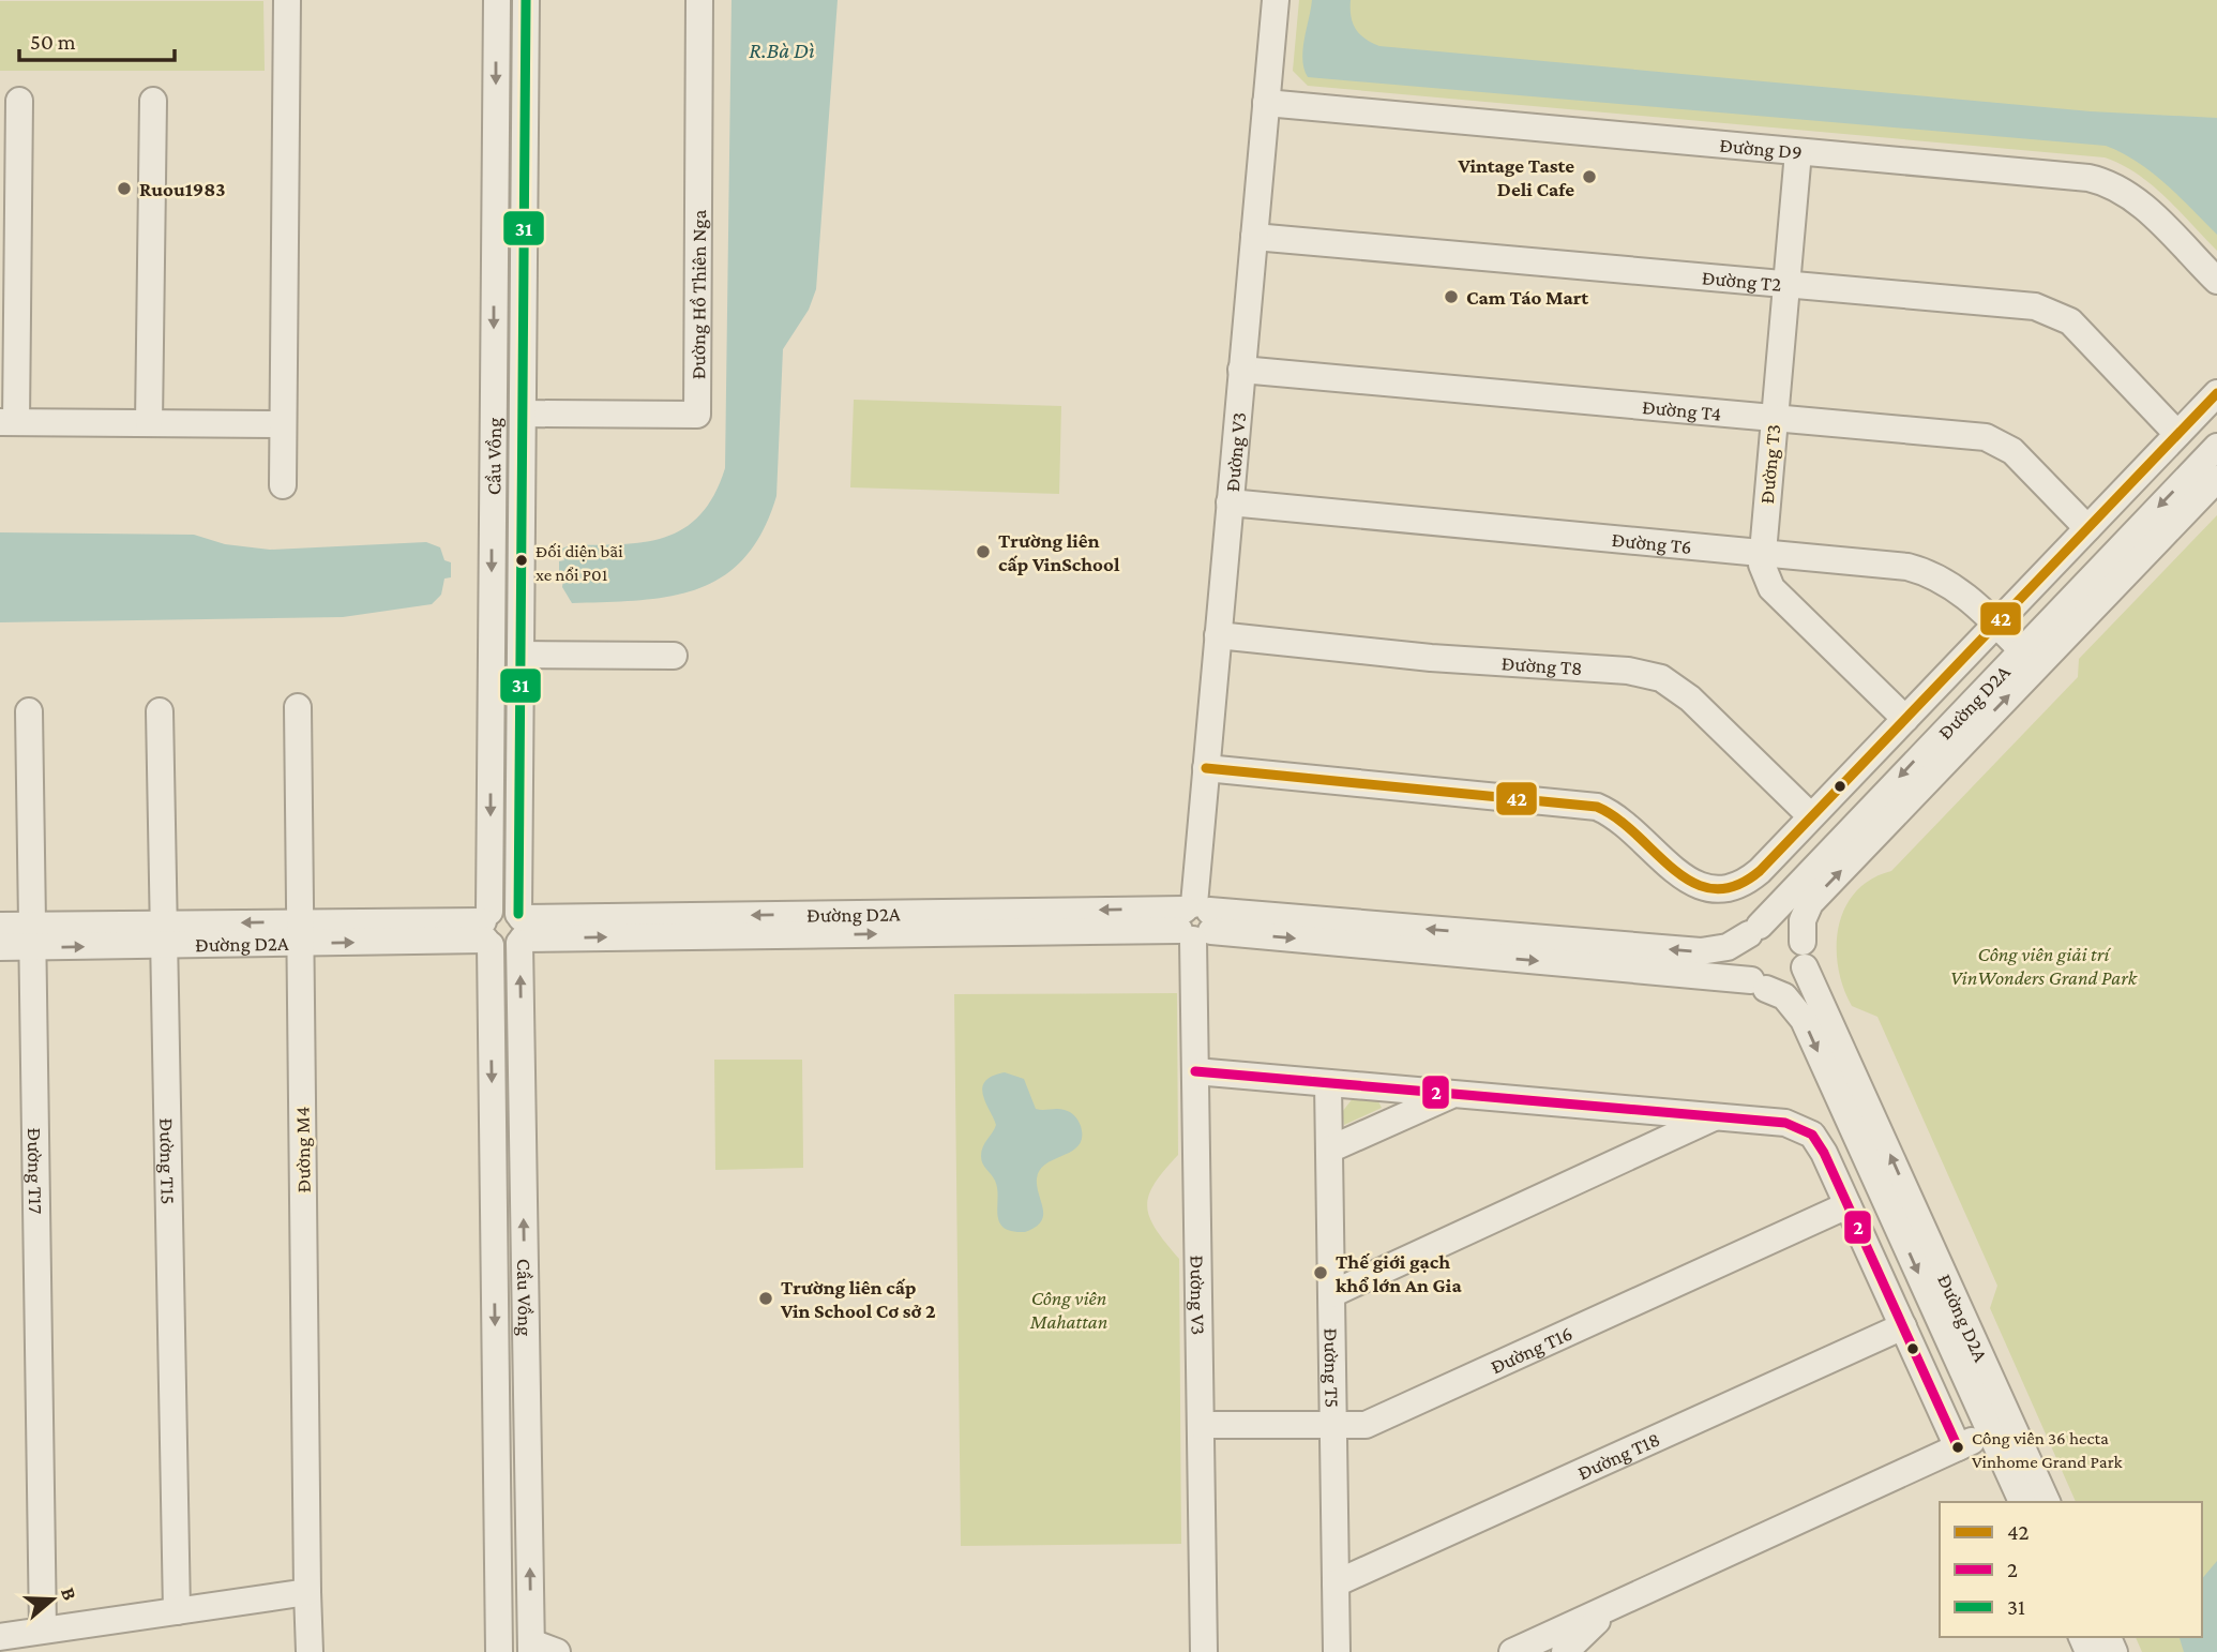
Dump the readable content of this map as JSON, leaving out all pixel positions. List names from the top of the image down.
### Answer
{
  "streets": {
    "street": [
      "Đường D9",
      "Đường T2",
      "Đường Hồ Thiên Nga",
      "Đường T4",
      "Đường V3",
      "Cầu Vồng",
      "Đường T3",
      "Đường T6",
      "Đường T8",
      "Đường D2A",
      "Đường M4",
      "Đường T15",
      "Đường T17",
      "Đường T16",
      "Đường T5",
      "Đường T18"
    ]
  },
  "crossings": [
    ["Đường D9", "Đường V3"],
    ["Đường D9", "Đường T3"],
    ["Đường T2", "Đường V3"],
    ["Đường T2", "Đường T3"],
    ["Đường Hồ Thiên Nga", "Cầu Vồng"],
    ["Đường T4", "Đường V3"],
    ["Đường T4", "Đường T3"],
    ["Đường V3", "Đường T6"],
    ["Đường V3", "Đường T8"],
    ["Đường V3", "Đường D2A"],
    ["Đường V3", "Đường T16"],
    ["Cầu Vồng", "Đường D2A"],
    ["Đường T3", "Đường T6"],
    ["Đường T6", "Đường D2A"],
    ["Đường D2A", "Đường M4"],
    ["Đường D2A", "Đường T15"],
    ["Đường D2A", "Đường T17"],
    ["Đường T16", "Đường T5"],
    ["Đường T5", "Đường T18"]
  ],
  "water": ["R.Bà Dì"],
  "parks": ["Công viên giải trí VinWonders Grand Park", "Công viên Mahattan"],
  "places": [
    "Vintage Taste Deli Cafe",
    "Ruou1983",
    "Cam Táo Mart",
    "Trường liên cấp VinSchool",
    "Đối diện bãi xe nổi P01",
    "Thế giới gạch khổ lớn An Gia",
    "Trường liên cấp Vin School Cơ sở 2",
    "Công viên 36 hecta Vinhome Grand Park"
  ],
  "lines": ["transit line 31", "transit line 42", "transit line 2"],
  "legend": ["42", "2", "31"],
  "scale_bar": "50 m",
  "north": "right"
}
